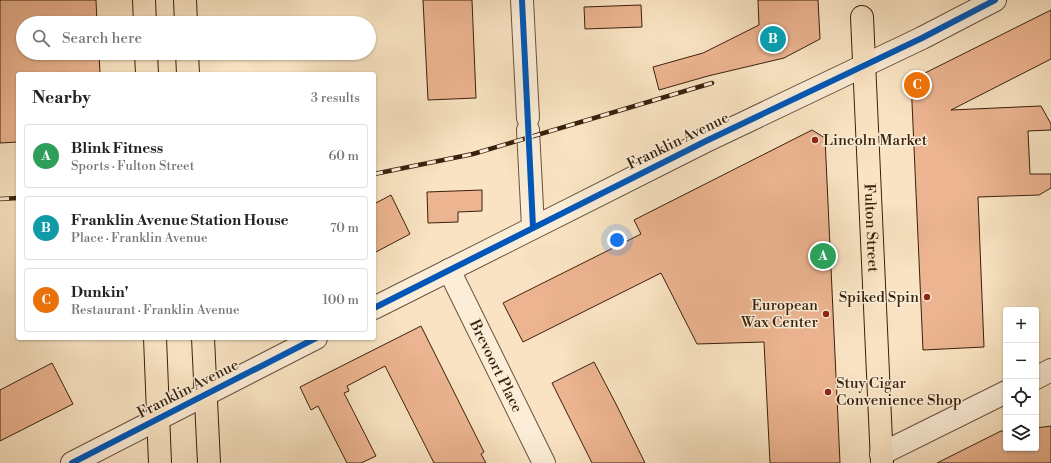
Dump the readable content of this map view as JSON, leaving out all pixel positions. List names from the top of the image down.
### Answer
{
  "streets": {
    "main road": ["Fulton Street"],
    "street": ["Franklin Avenue", "Brevoort Place"]
  },
  "crossings": [
    ["Franklin Avenue", "Fulton Street"],
    ["Franklin Avenue", "Brevoort Place"]
  ],
  "places": [
    "Lincoln Market",
    "Spiked Spin",
    "European Wax Center",
    "Stuy Cigar Convenience Shop"
  ],
  "page": {
    "search": "Search here",
    "pins": ["B", "C", "A"],
    "heading": ["Nearby", "3 results"],
    "list": [
      {
        "mark": "A",
        "name": "Blink Fitness",
        "note": "Sports · Fulton Street",
        "value": "60 m"
      },
      {
        "mark": "B",
        "name": "Franklin Avenue Station House",
        "note": "Place · Franklin Avenue",
        "value": "70 m"
      },
      {
        "mark": "C",
        "name": "Dunkin'",
        "note": "Restaurant · Franklin Avenue",
        "value": "100 m"
      }
    ],
    "map_buttons": ["+", "−"]
  }
}
